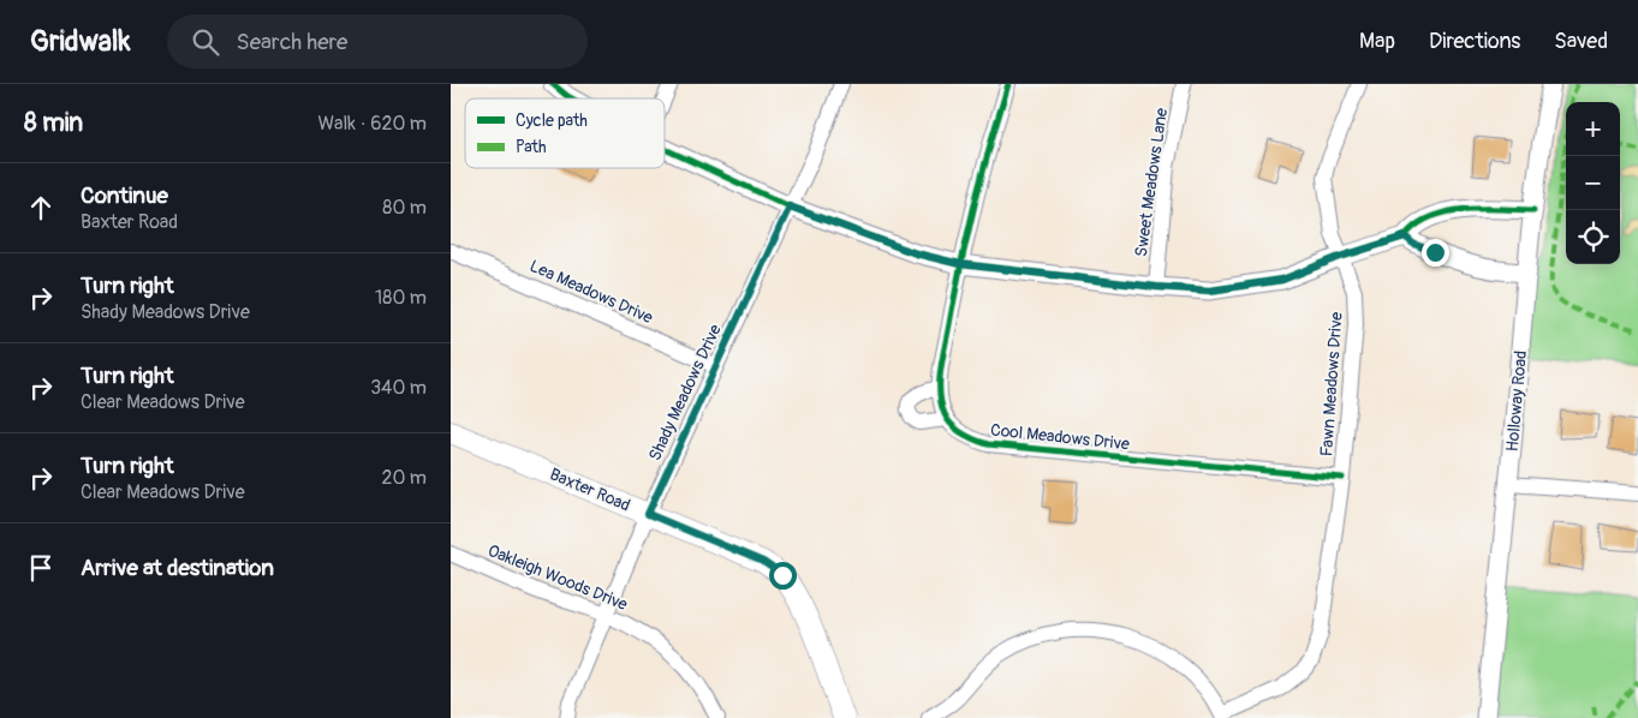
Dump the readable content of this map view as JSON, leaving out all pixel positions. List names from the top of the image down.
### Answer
{
  "streets": {
    "main road": ["Baxter Road"],
    "street": [
      "Sweet Meadows Lane",
      "Lea Meadows Drive",
      "Fawn Meadows Drive",
      "Shady Meadows Drive",
      "Holloway Road",
      "Cool Meadows Drive",
      "Oakleigh Woods Drive"
    ]
  },
  "crossings": [
    ["Lea Meadows Drive", "Shady Meadows Drive"],
    ["Fawn Meadows Drive", "Cool Meadows Drive"],
    ["Shady Meadows Drive", "Baxter Road"],
    ["Shady Meadows Drive", "Oakleigh Woods Drive"]
  ],
  "legend": ["Cycle path", "Path"],
  "page": {
    "header": "Gridwalk",
    "search": "Search here",
    "nav": ["Map", "Directions", "Saved"],
    "heading": ["8 min", "Walk · 620 m"],
    "map_buttons": ["+", "−"],
    "list": [
      ["Continue", "Baxter Road", "80 m"],
      ["Turn right", "Shady Meadows Drive", "180 m"],
      ["Turn right", "Clear Meadows Drive", "340 m"],
      ["Turn right", "Clear Meadows Drive", "20 m"],
      "Arrive at destination"
    ]
  }
}
